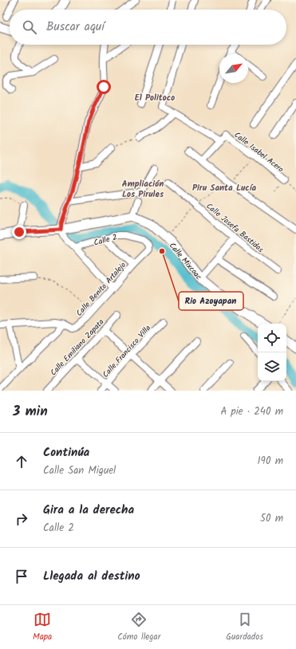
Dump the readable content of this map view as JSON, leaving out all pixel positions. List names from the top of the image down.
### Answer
{
  "streets": {
    "street": [
      "Calle Isabel Acero",
      "Calle Josefa Bastidos",
      "Calle 2",
      "Calle Mixcoac",
      "Calle Benito Artalejo",
      "Calle Emiliano Zapata",
      "Calle Francisco Villa"
    ]
  },
  "crossings": [
    ["Calle 2", "Calle Benito Artalejo"]
  ],
  "districts": ["El Politoco", "Ampliación Los Pirules", "Piru Santa Lucía"],
  "places": ["Rio Azoyapan"],
  "north": "top right",
  "page": {
    "search": "Buscar aquí",
    "heading": ["3 min", "A pie · 240 m"],
    "list": [
      ["Continúa", "Calle San Miguel", "190 m"],
      ["Gira a la derecha", "Calle 2", "50 m"],
      "Llegada al destino"
    ],
    "nav": ["Mapa", "Cómo llegar", "Guardados"]
  }
}
